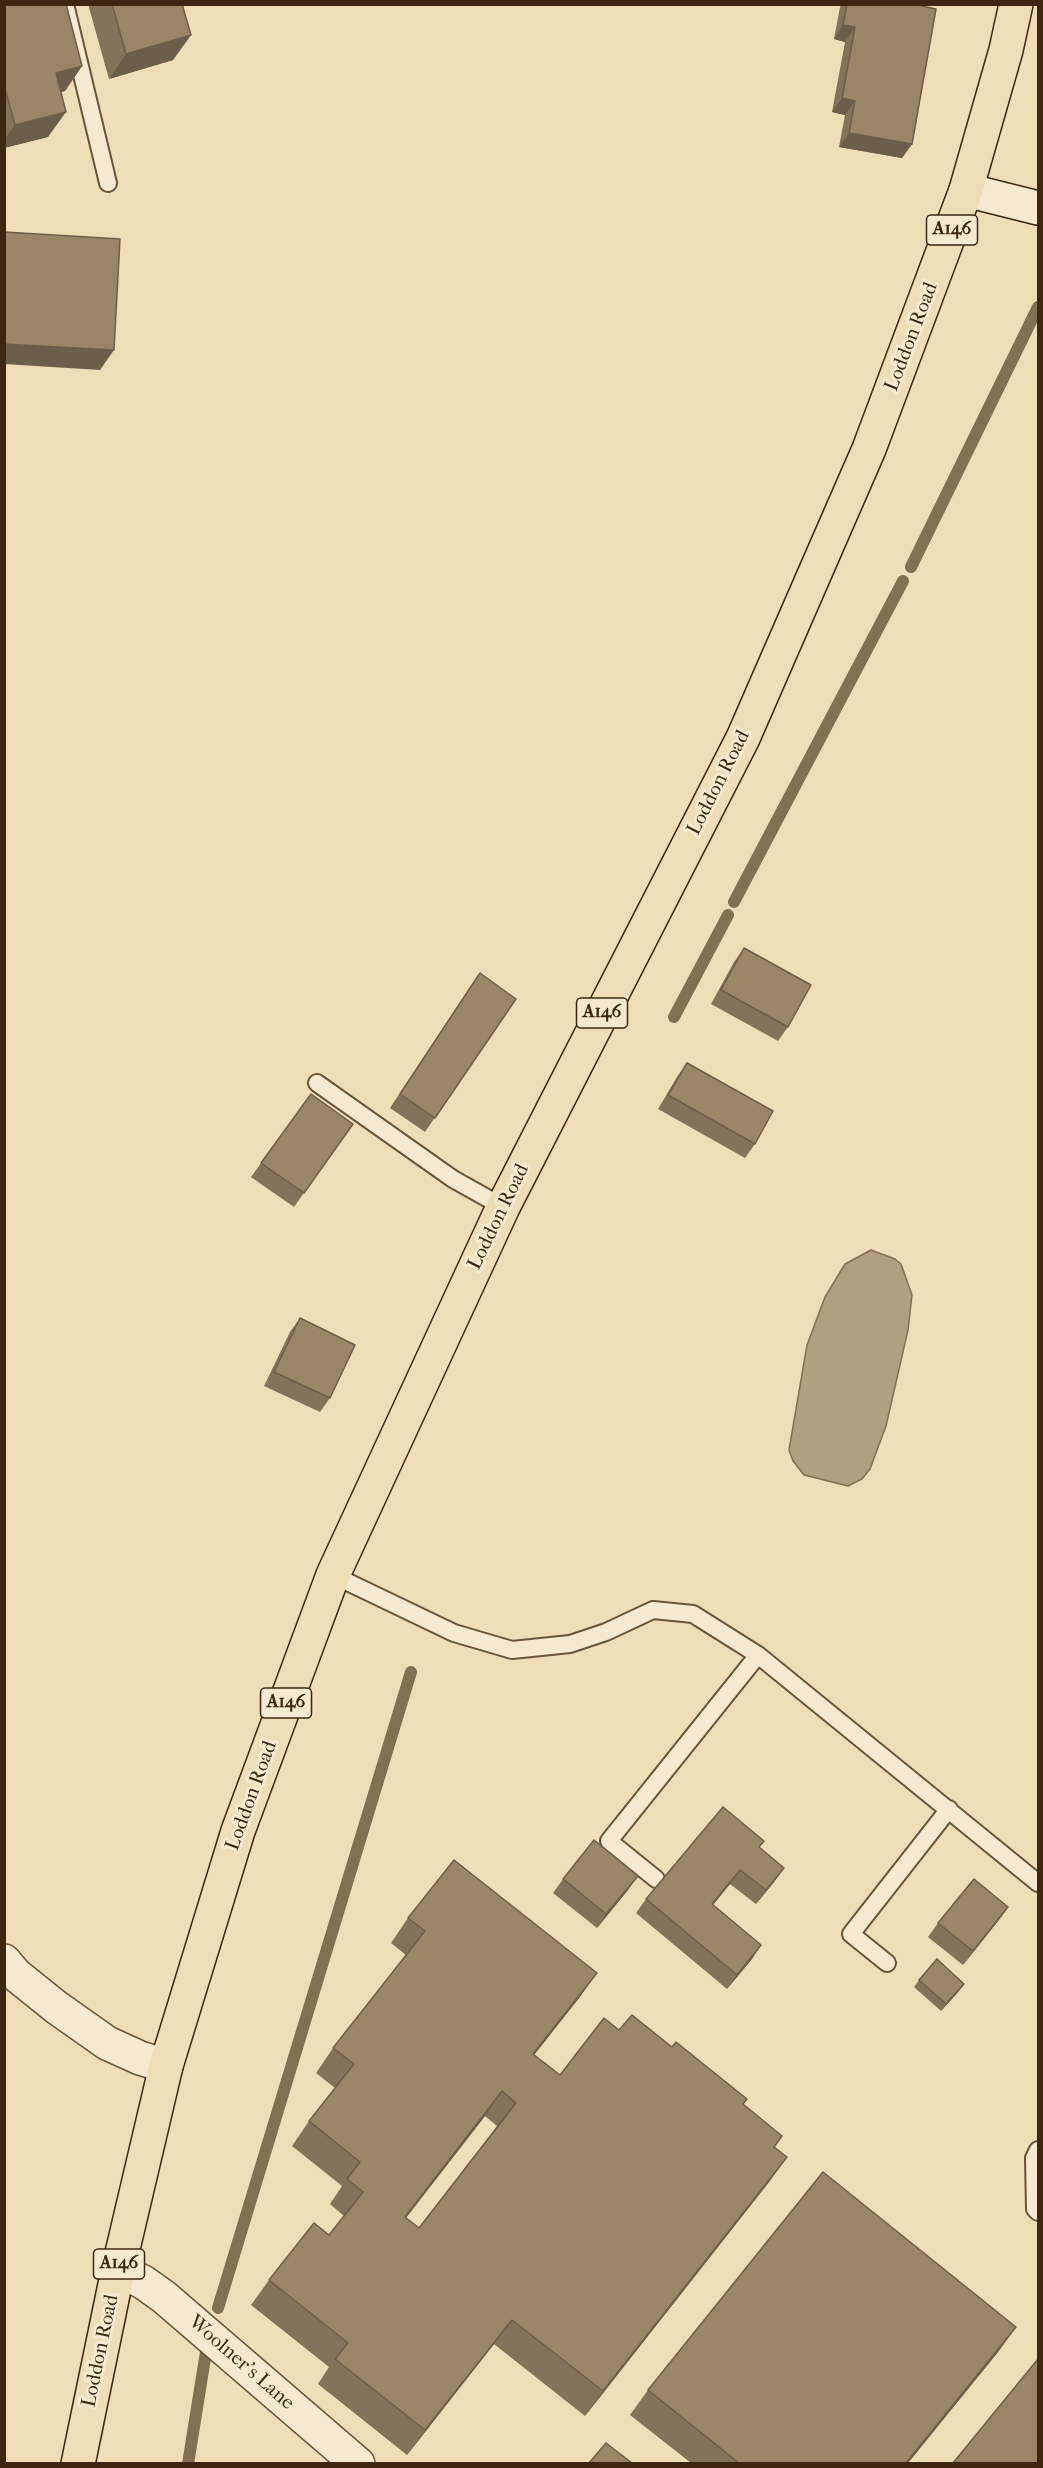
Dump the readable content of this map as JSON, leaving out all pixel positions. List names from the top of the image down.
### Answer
{
  "streets": {
    "highway": ["A146", "Loddon Road"],
    "street": ["Woolner's Lane"]
  },
  "crossings": [
    ["Loddon Road", "Woolner's Lane"]
  ]
}
